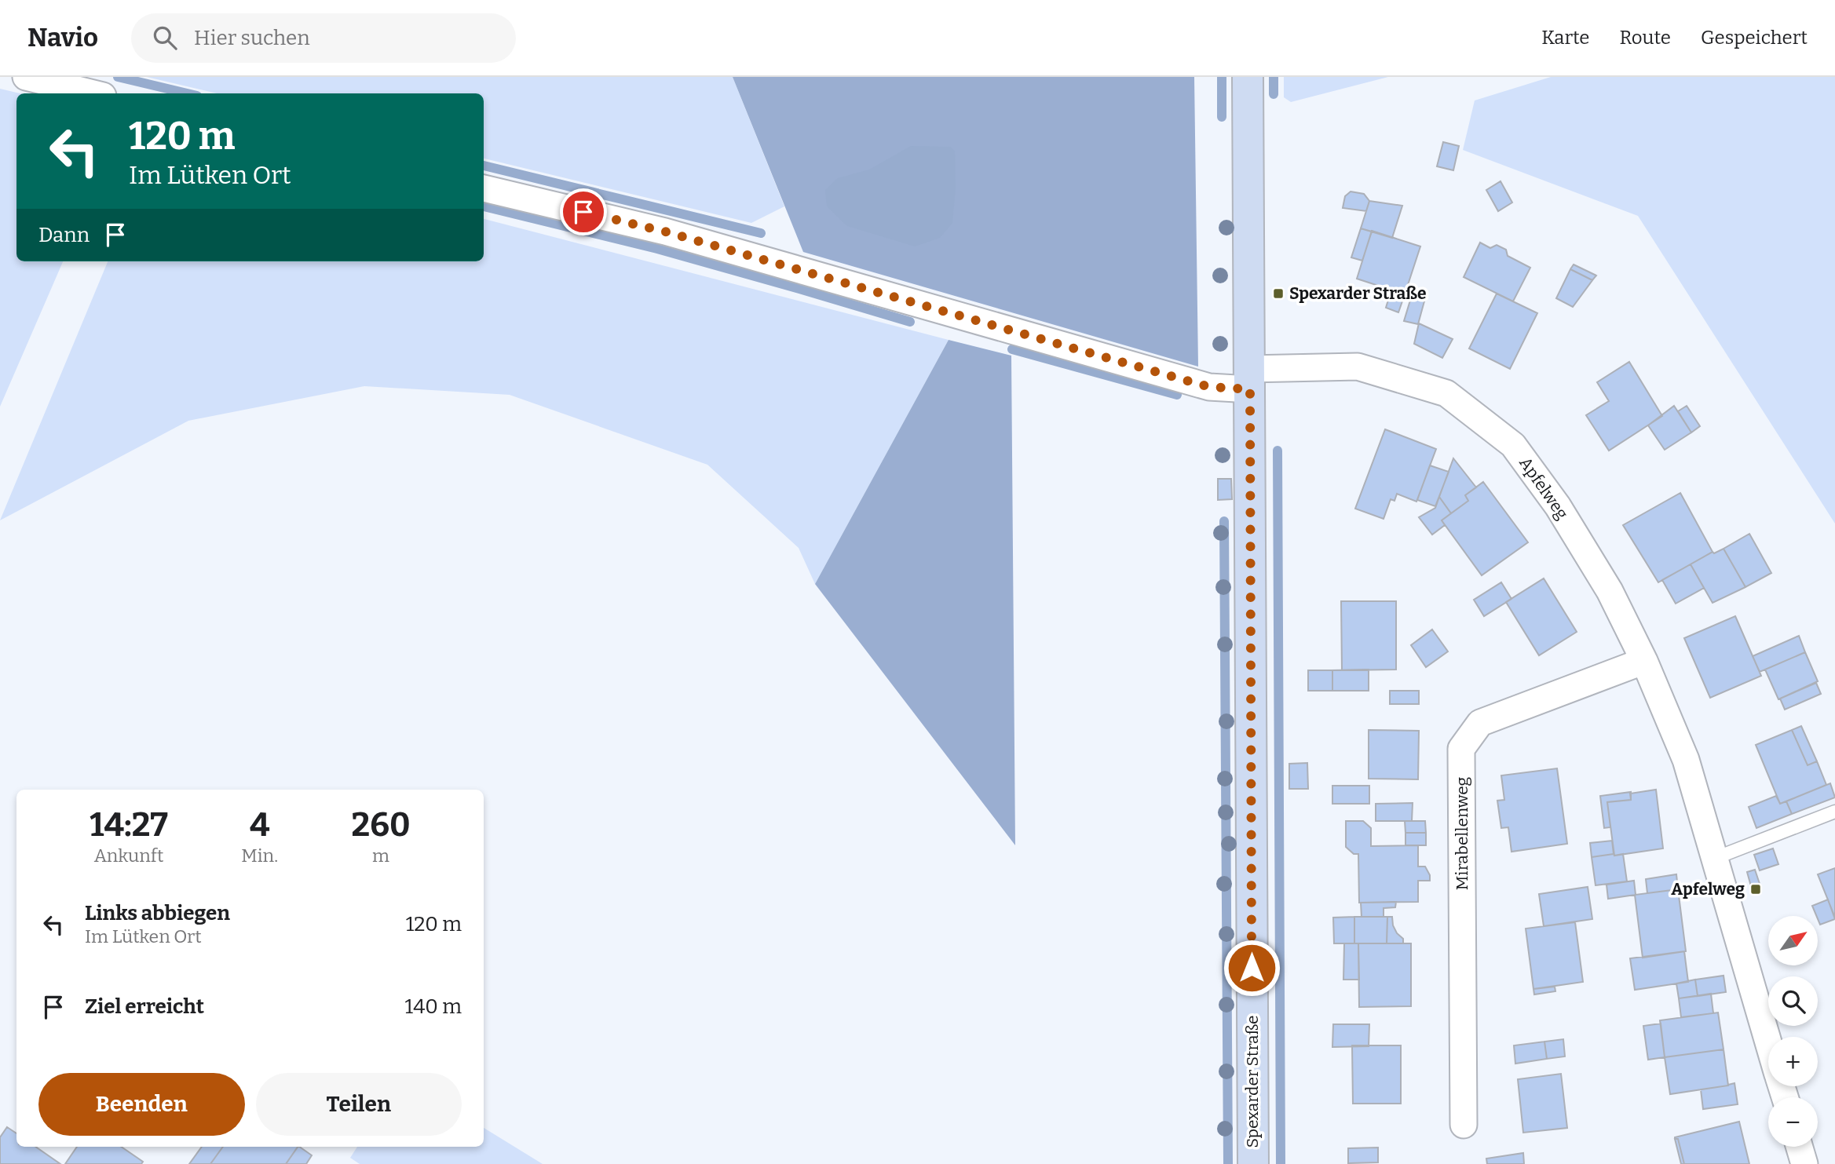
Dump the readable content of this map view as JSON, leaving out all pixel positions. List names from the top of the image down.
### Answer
{
  "streets": {
    "main road": ["Spexarder Straße"],
    "street": ["Apfelweg", "Mirabellenweg"]
  },
  "crossings": [
    ["Apfelweg", "Mirabellenweg"],
    ["Apfelweg", "Spexarder Straße"]
  ],
  "places": {
    "transit": ["Spexarder Straße", "Apfelweg"]
  },
  "north": "top right",
  "page": {
    "header": "Navio",
    "search": "Hier suchen",
    "nav": ["Karte", "Route", "Gespeichert"],
    "turn": ["120 m", "Im Lütken Ort"],
    "then": "Dann",
    "eta": [
      "14:27",
      "Ankunft",
      "4",
      "Min.",
      "260",
      "m"
    ],
    "list": [
      {
        "name": "Links abbiegen",
        "note": "Im Lütken Ort",
        "value": "120 m"
      },
      {
        "name": "Ziel erreicht",
        "value": "140 m"
      }
    ],
    "map_buttons": ["+", "−"],
    "buttons": ["Beenden", "Teilen"]
  }
}
